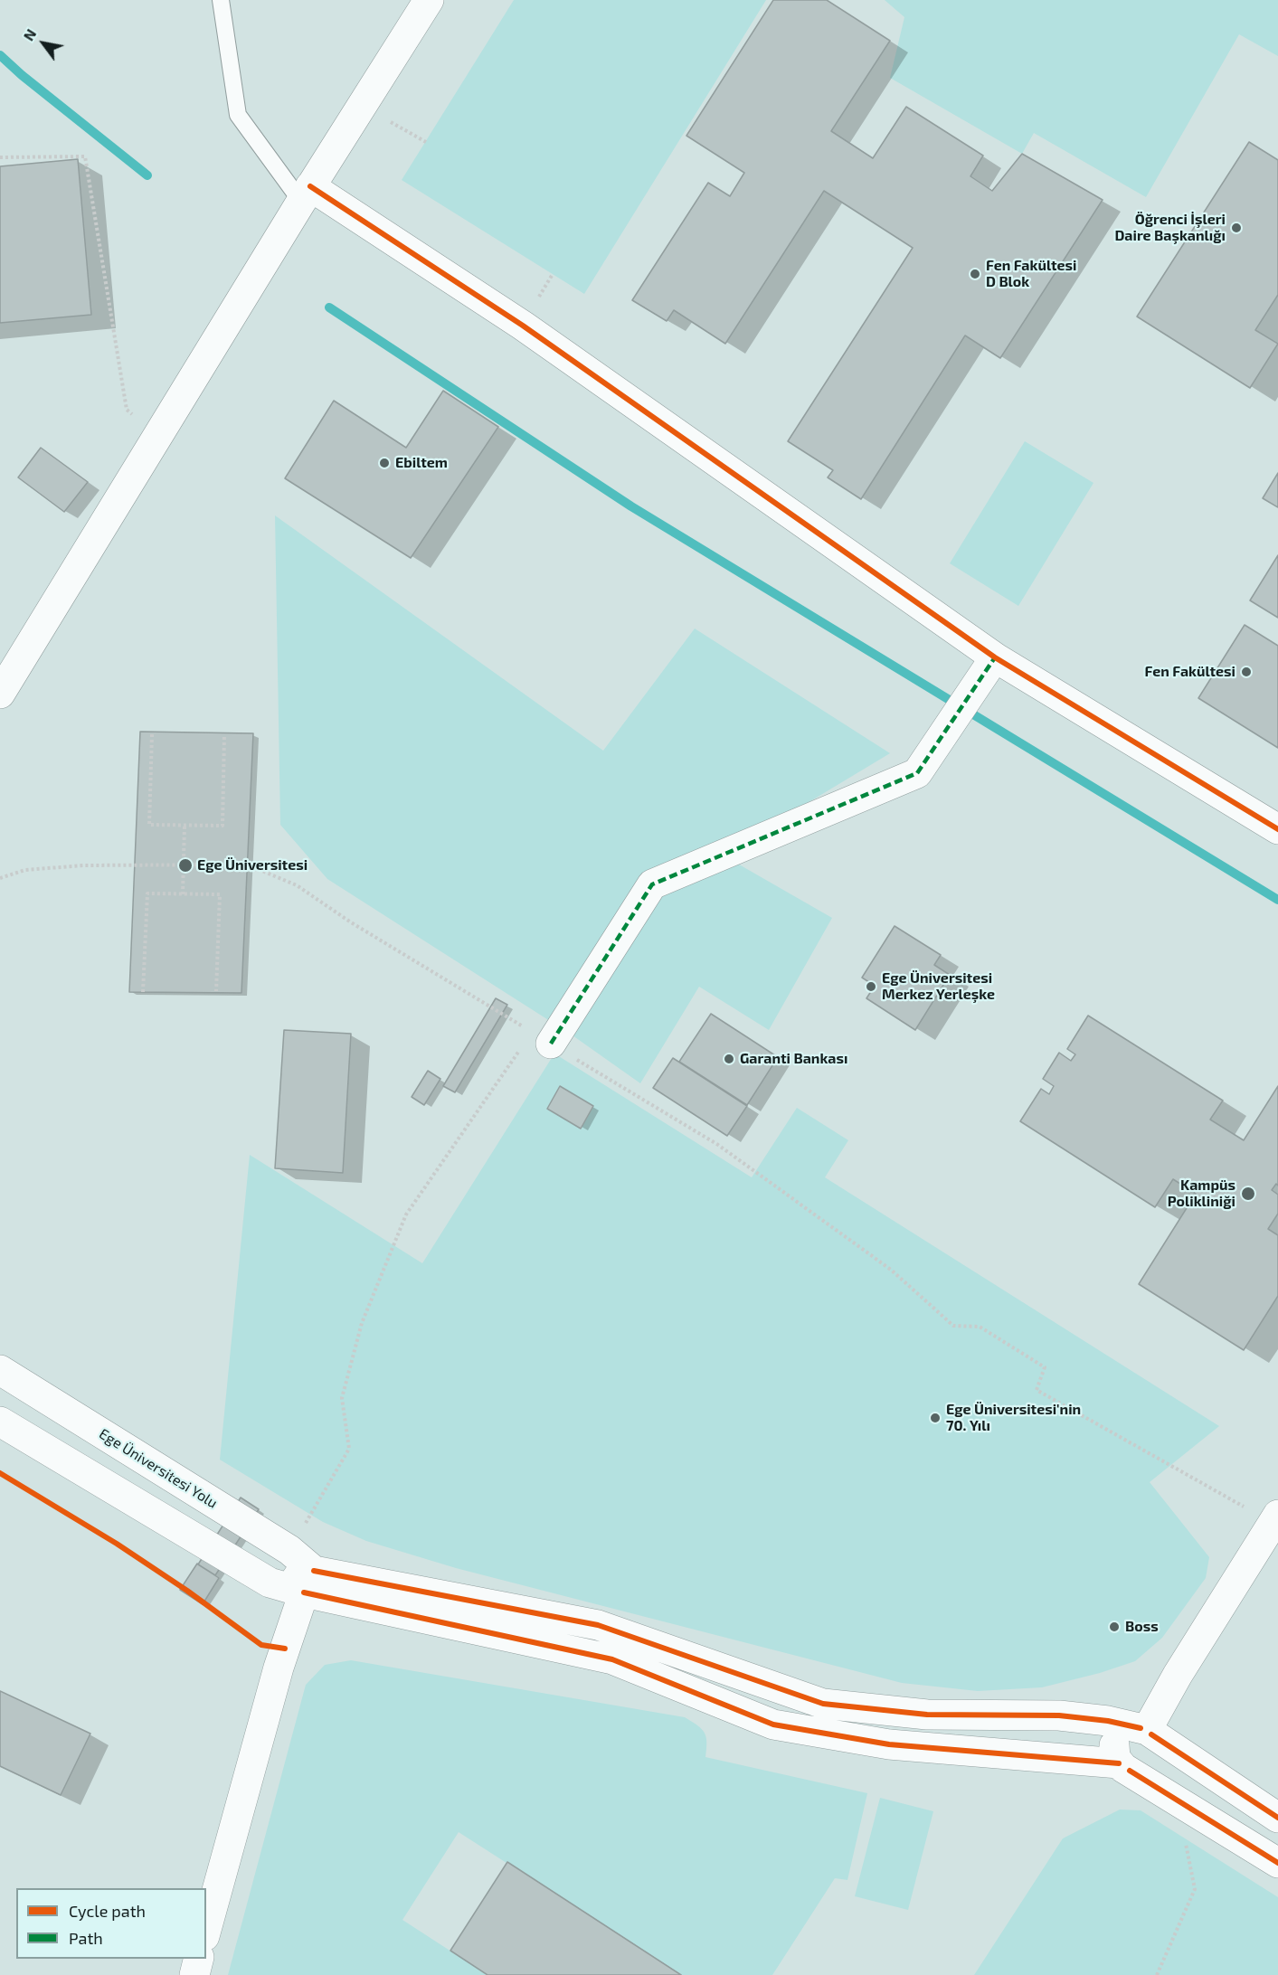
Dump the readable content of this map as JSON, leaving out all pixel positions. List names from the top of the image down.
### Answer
{
  "streets": {
    "street": ["Ege Üniversitesi Yolu"]
  },
  "places": [
    "Öğrenci İşleri Daire Başkanlığı",
    "Fen Fakültesi D Blok",
    "Ebiltem",
    "Fen Fakültesi",
    "Ege Üniversitesi",
    "Ege Üniversitesi Merkez Yerleşke",
    "Garanti Bankası",
    "Kampüs Polikliniği",
    "Ege Üniversitesi'nin 70. Yılı",
    "Boss"
  ],
  "legend": ["Cycle path", "Path"],
  "north": "top left"
}
